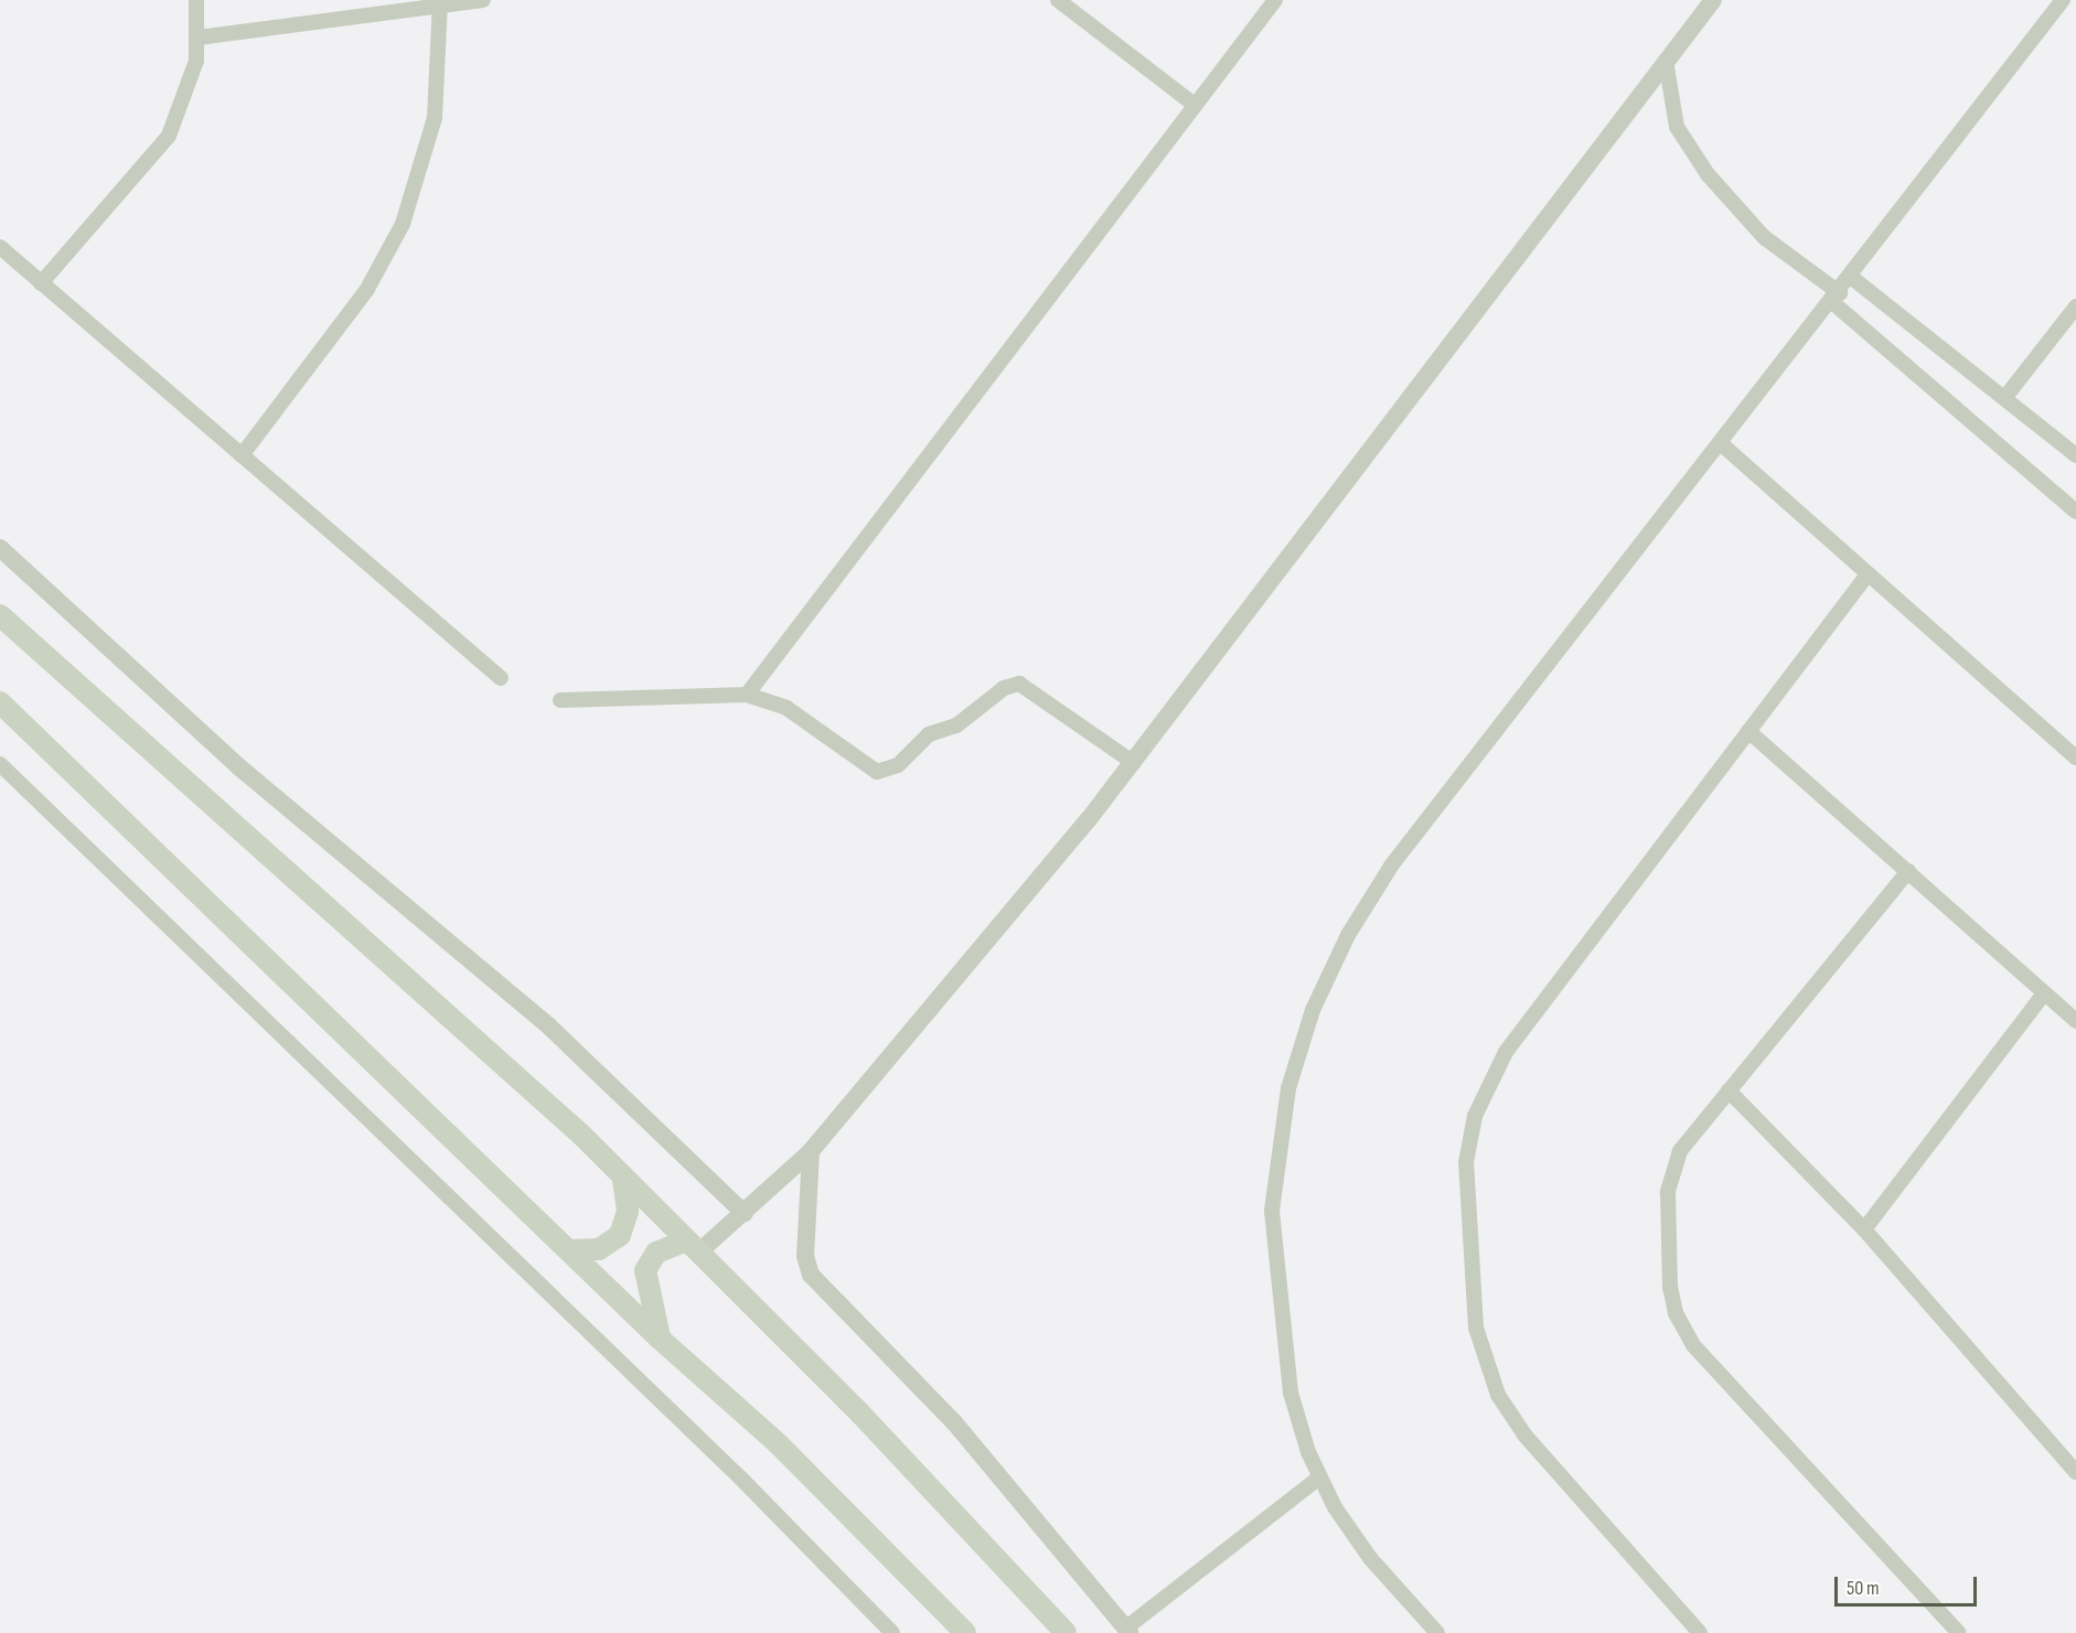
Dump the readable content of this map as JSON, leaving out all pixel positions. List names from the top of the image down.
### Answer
{
  "scale_bar": "50 m"
}
